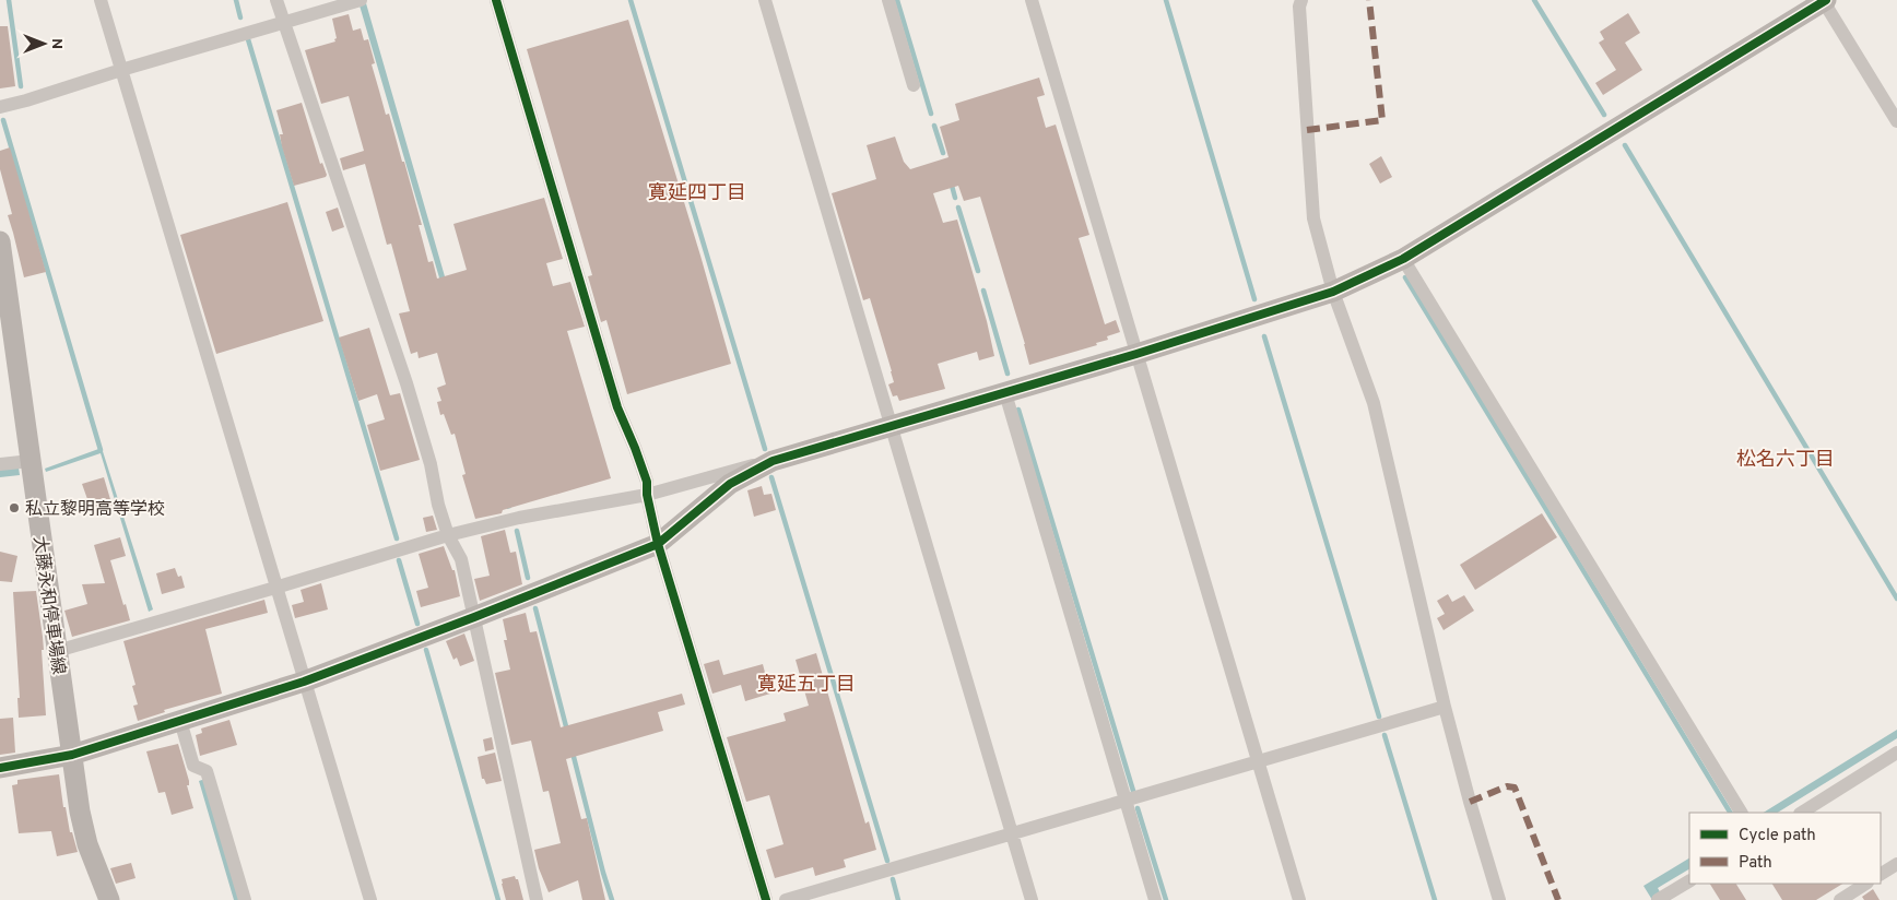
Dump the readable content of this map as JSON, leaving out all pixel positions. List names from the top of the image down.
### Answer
{
  "streets": {
    "street": ["大藤永和停車場線"]
  },
  "districts": ["寛延四丁目", "松名六丁目", "寛延五丁目"],
  "places": ["私立黎明高等学校"],
  "legend": ["Cycle path", "Path"],
  "north": "right"
}
